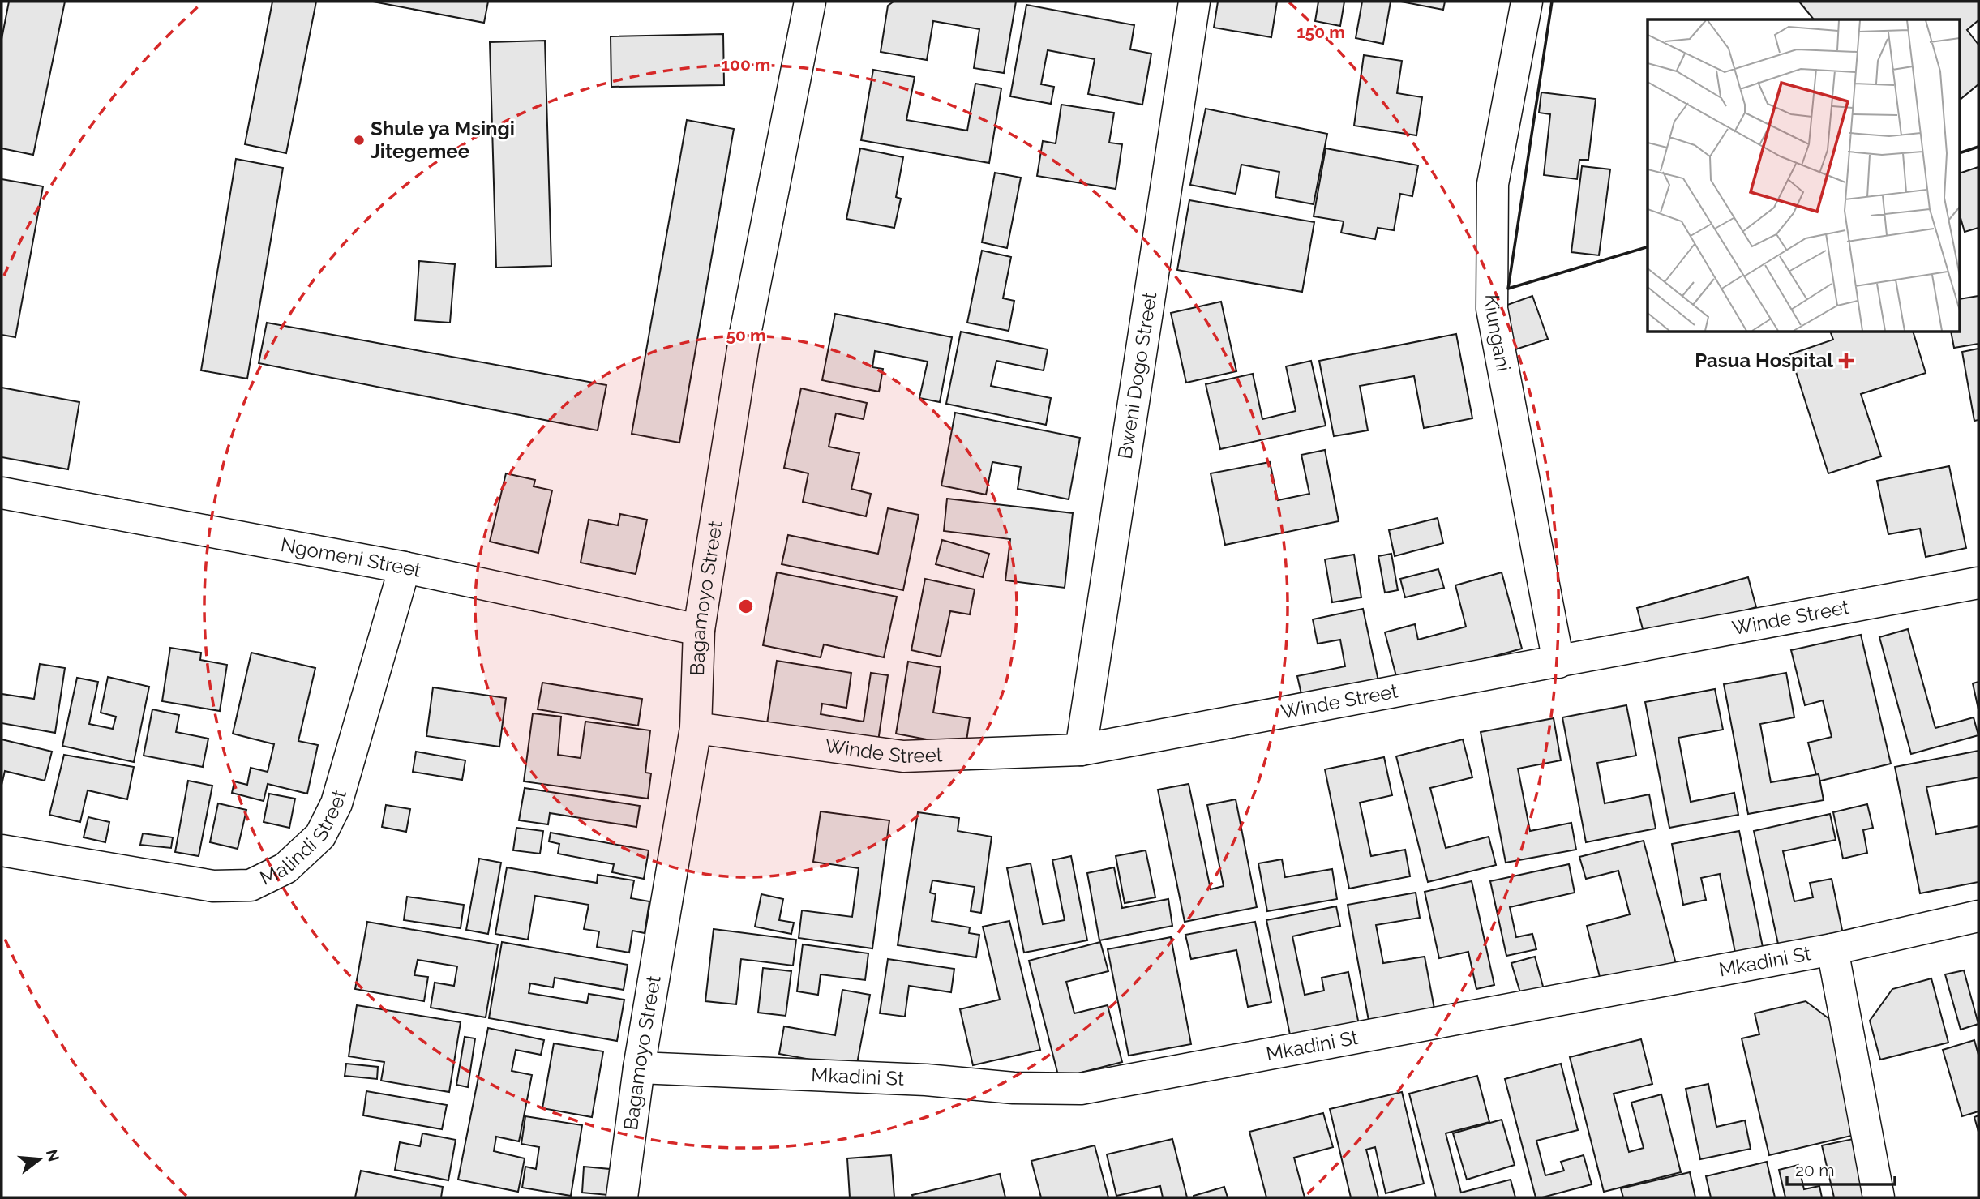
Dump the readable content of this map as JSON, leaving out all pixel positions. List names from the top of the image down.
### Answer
{
  "streets": {
    "street": [
      "Kiungani",
      "Bweni Dogo Street",
      "Ngomeni Street",
      "Bagamoyo Street",
      "Winde Street",
      "Malindi Street",
      "Mkadini St"
    ]
  },
  "crossings": [
    ["Kiungani", "Winde Street"],
    ["Bweni Dogo Street", "Winde Street"],
    ["Ngomeni Street", "Bagamoyo Street"],
    ["Ngomeni Street", "Malindi Street"],
    ["Bagamoyo Street", "Winde Street"],
    ["Bagamoyo Street", "Mkadini St"]
  ],
  "places": {
    "other": ["Shule ya Msingi Jitegemee"],
    "health": ["Pasua Hospital"]
  },
  "scale_bar": "20 m",
  "north": "right",
  "rings": ["150 m", "100 m", "50 m"]
}
